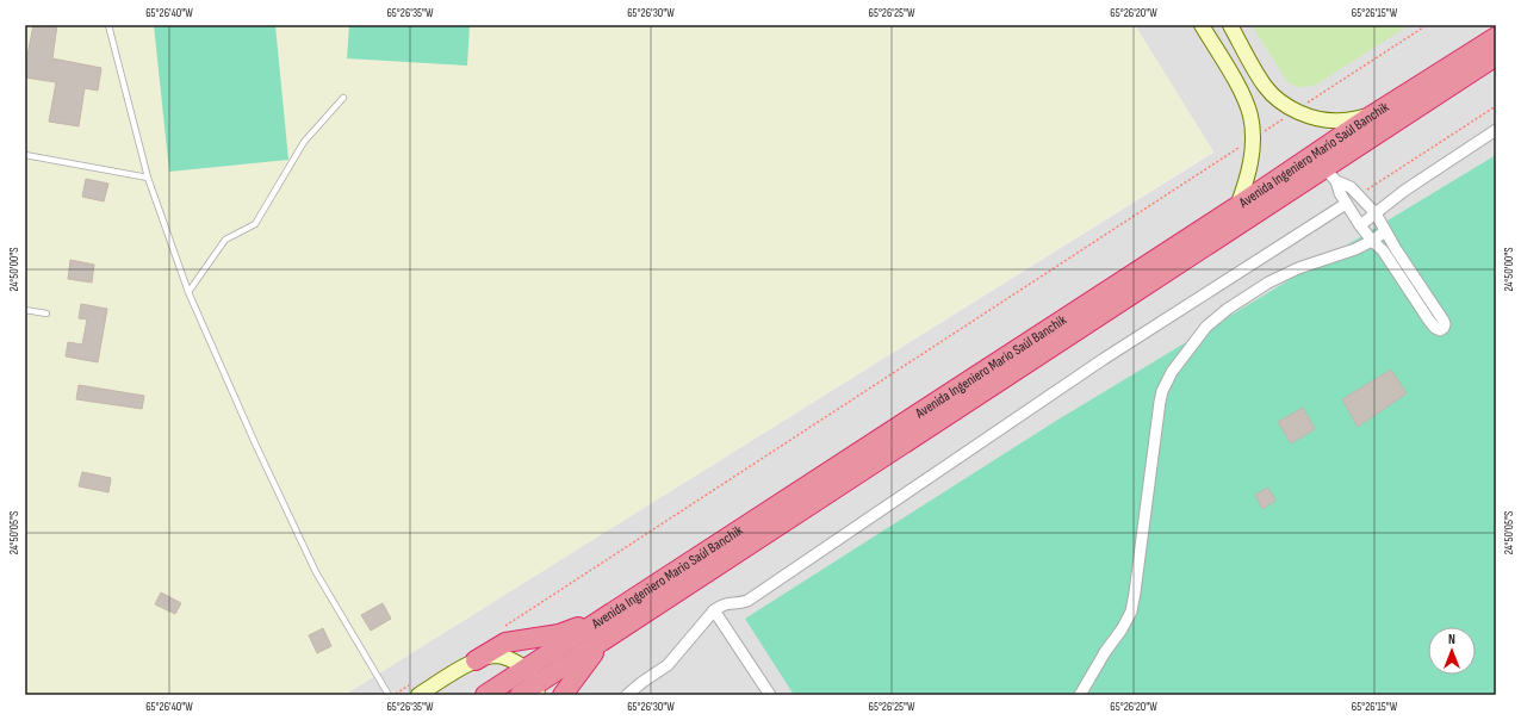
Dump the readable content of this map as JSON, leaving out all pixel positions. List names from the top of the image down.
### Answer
{
  "streets": {
    "highway": ["Avenida Ingeniero Mario Saúl Banchik"]
  },
  "north": "top",
  "coordinates": [
    "65°26'40\"W",
    "65°26'35\"W",
    "65°26'30\"W",
    "65°26'25\"W",
    "65°26'20\"W",
    "65°26'15\"W",
    "24°50'00\"S",
    "24°50'05\"S"
  ]
}
